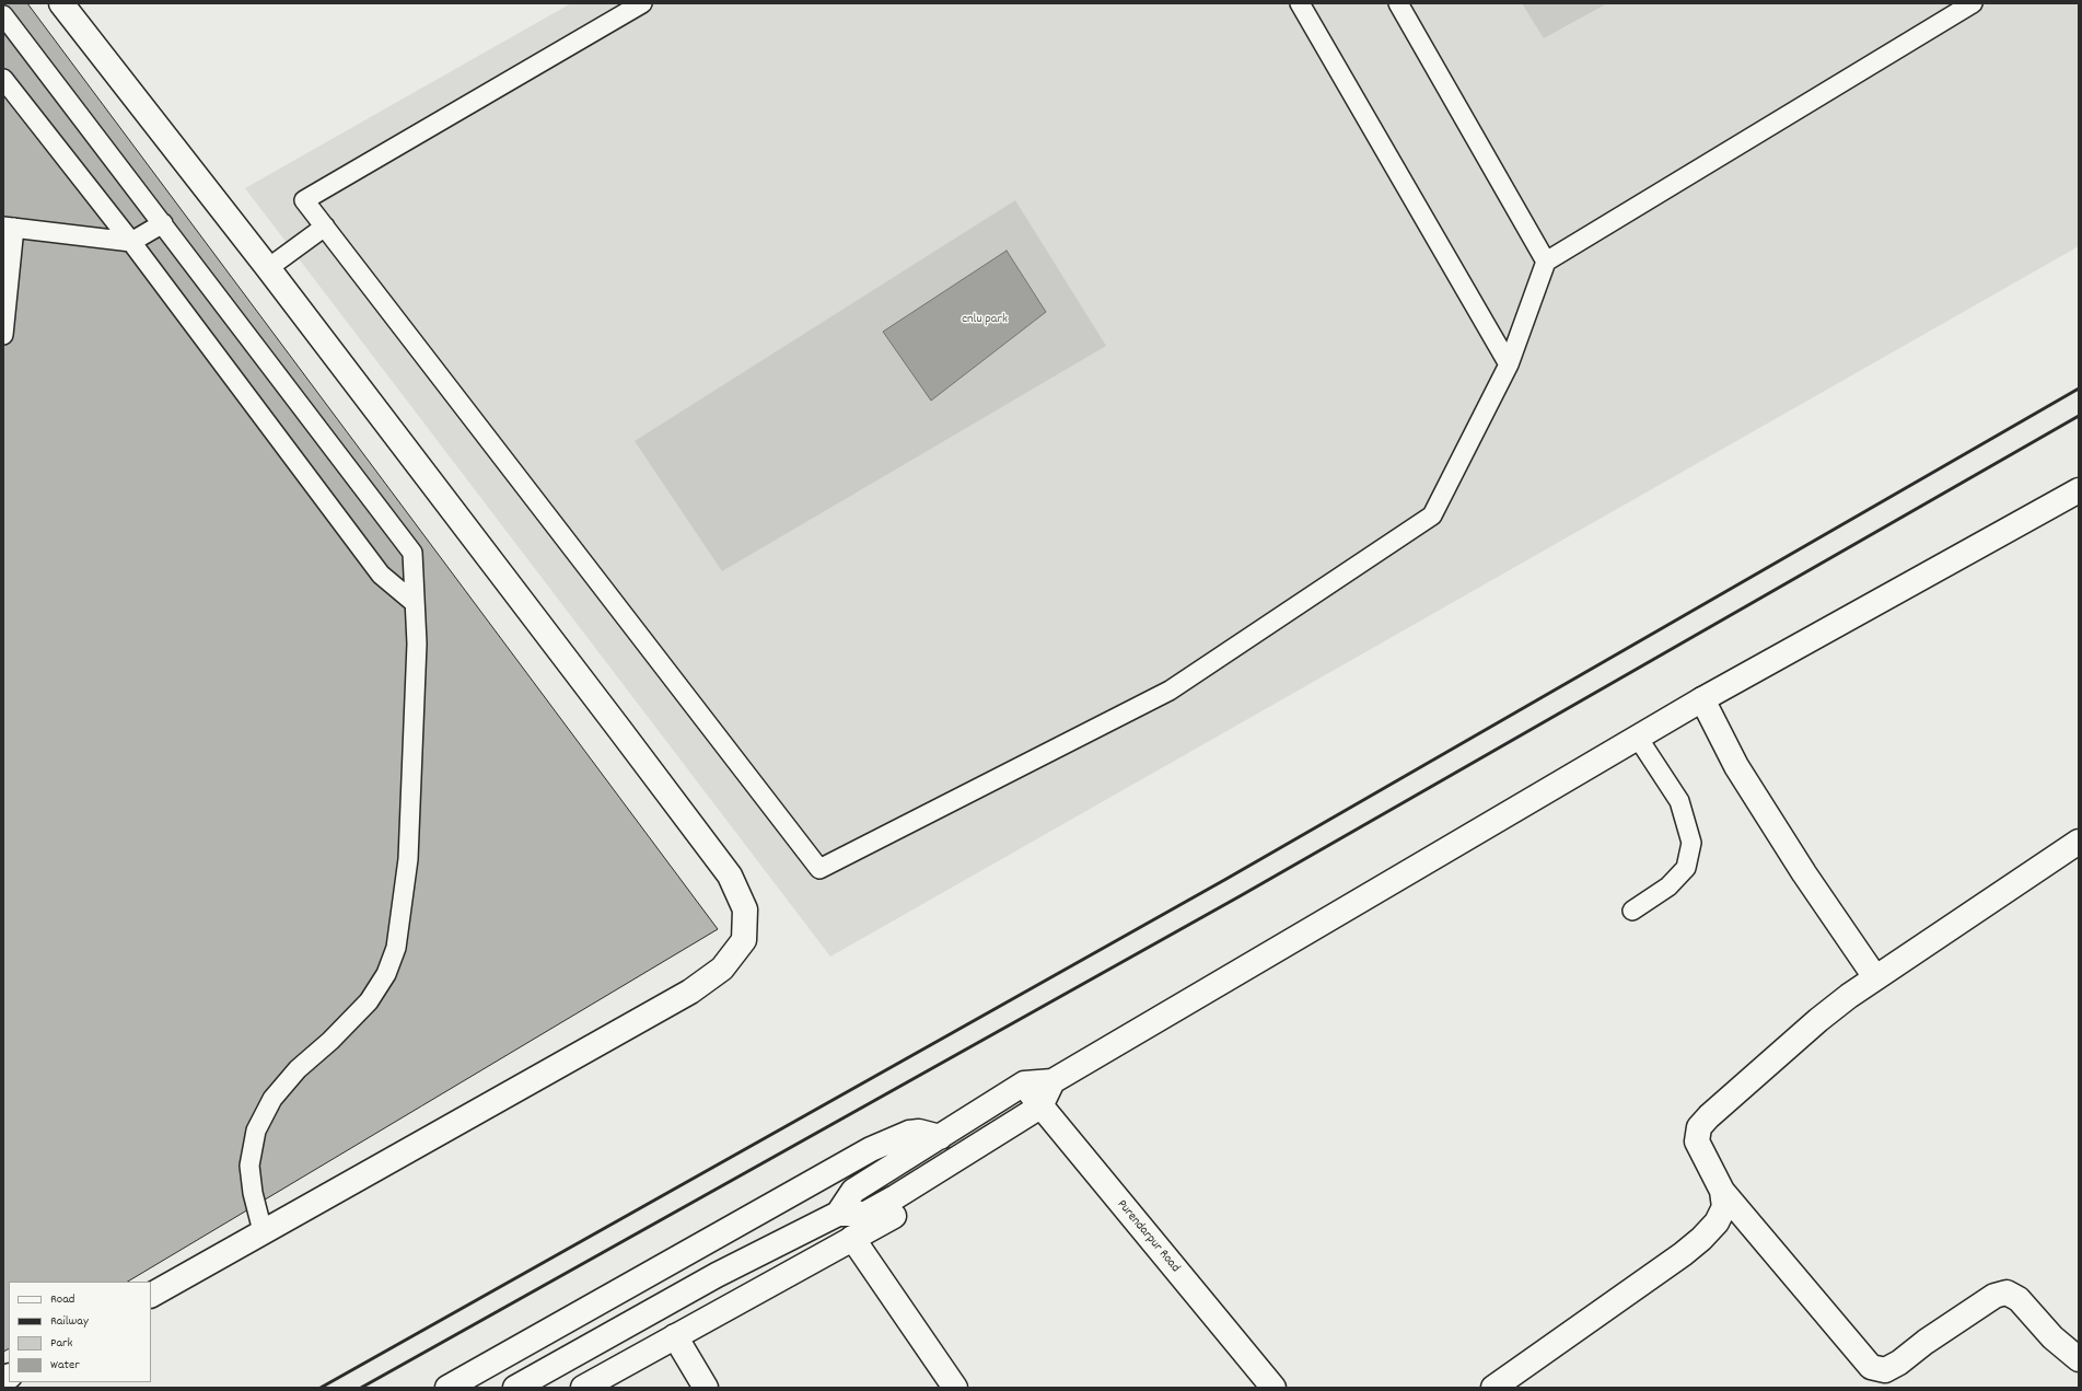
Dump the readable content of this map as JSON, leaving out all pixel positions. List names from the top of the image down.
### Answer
{
  "streets": {
    "street": ["Purendarpur Road"]
  },
  "parks": ["cnlu park"],
  "legend": [
    "Road",
    "Railway",
    "Park",
    "Water"
  ]
}
